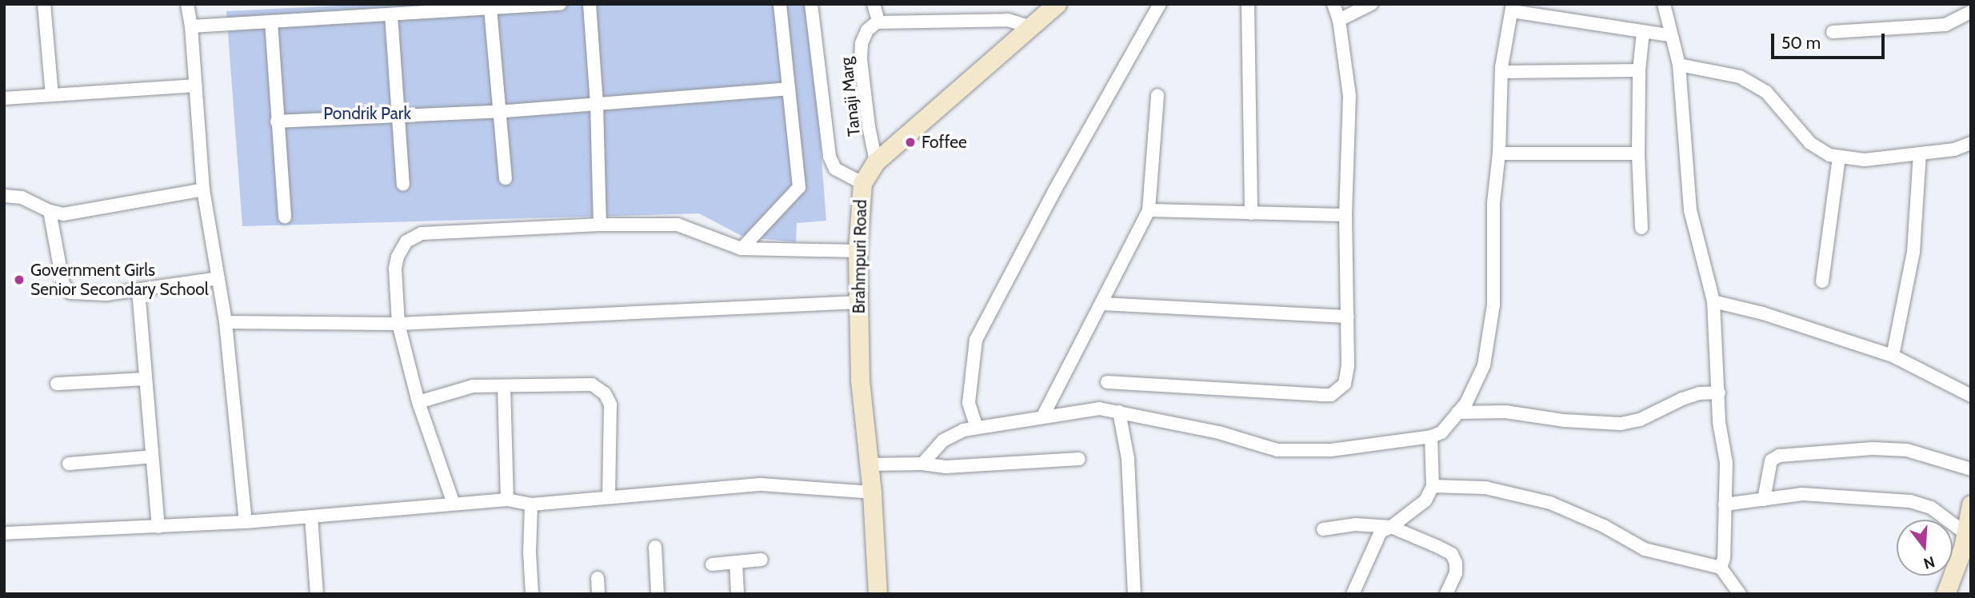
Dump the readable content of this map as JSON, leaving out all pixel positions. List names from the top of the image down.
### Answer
{
  "streets": {
    "street": ["Tanaji Marg", "Brahmpuri Road"]
  },
  "crossings": [
    ["Tanaji Marg", "Brahmpuri Road"]
  ],
  "parks": ["Pondrik Park"],
  "places": ["Foffee", "Government Girls Senior Secondary School"],
  "scale_bar": "50 m",
  "north": "bottom"
}
